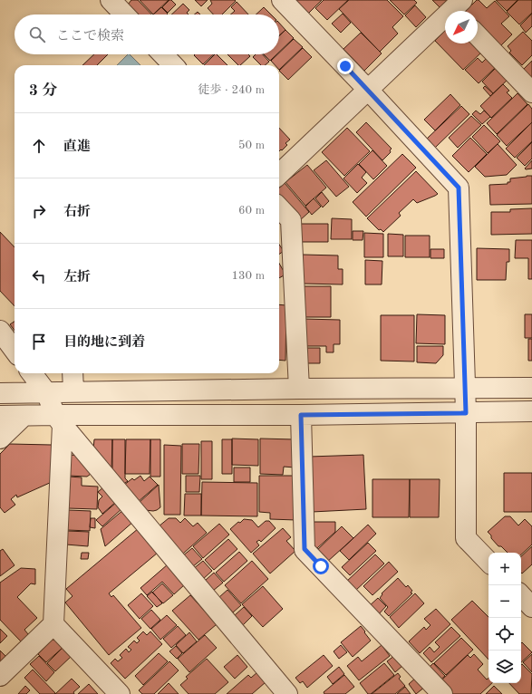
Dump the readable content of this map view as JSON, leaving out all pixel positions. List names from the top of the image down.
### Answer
{
  "north": "bottom left",
  "page": {
    "search": "ここで検索",
    "heading": ["3 分", "徒歩 · 240 m"],
    "list": [
      ["直進", "50 m"],
      ["右折", "60 m"],
      ["左折", "130 m"],
      "目的地に到着"
    ],
    "map_buttons": ["+", "−"]
  }
}
